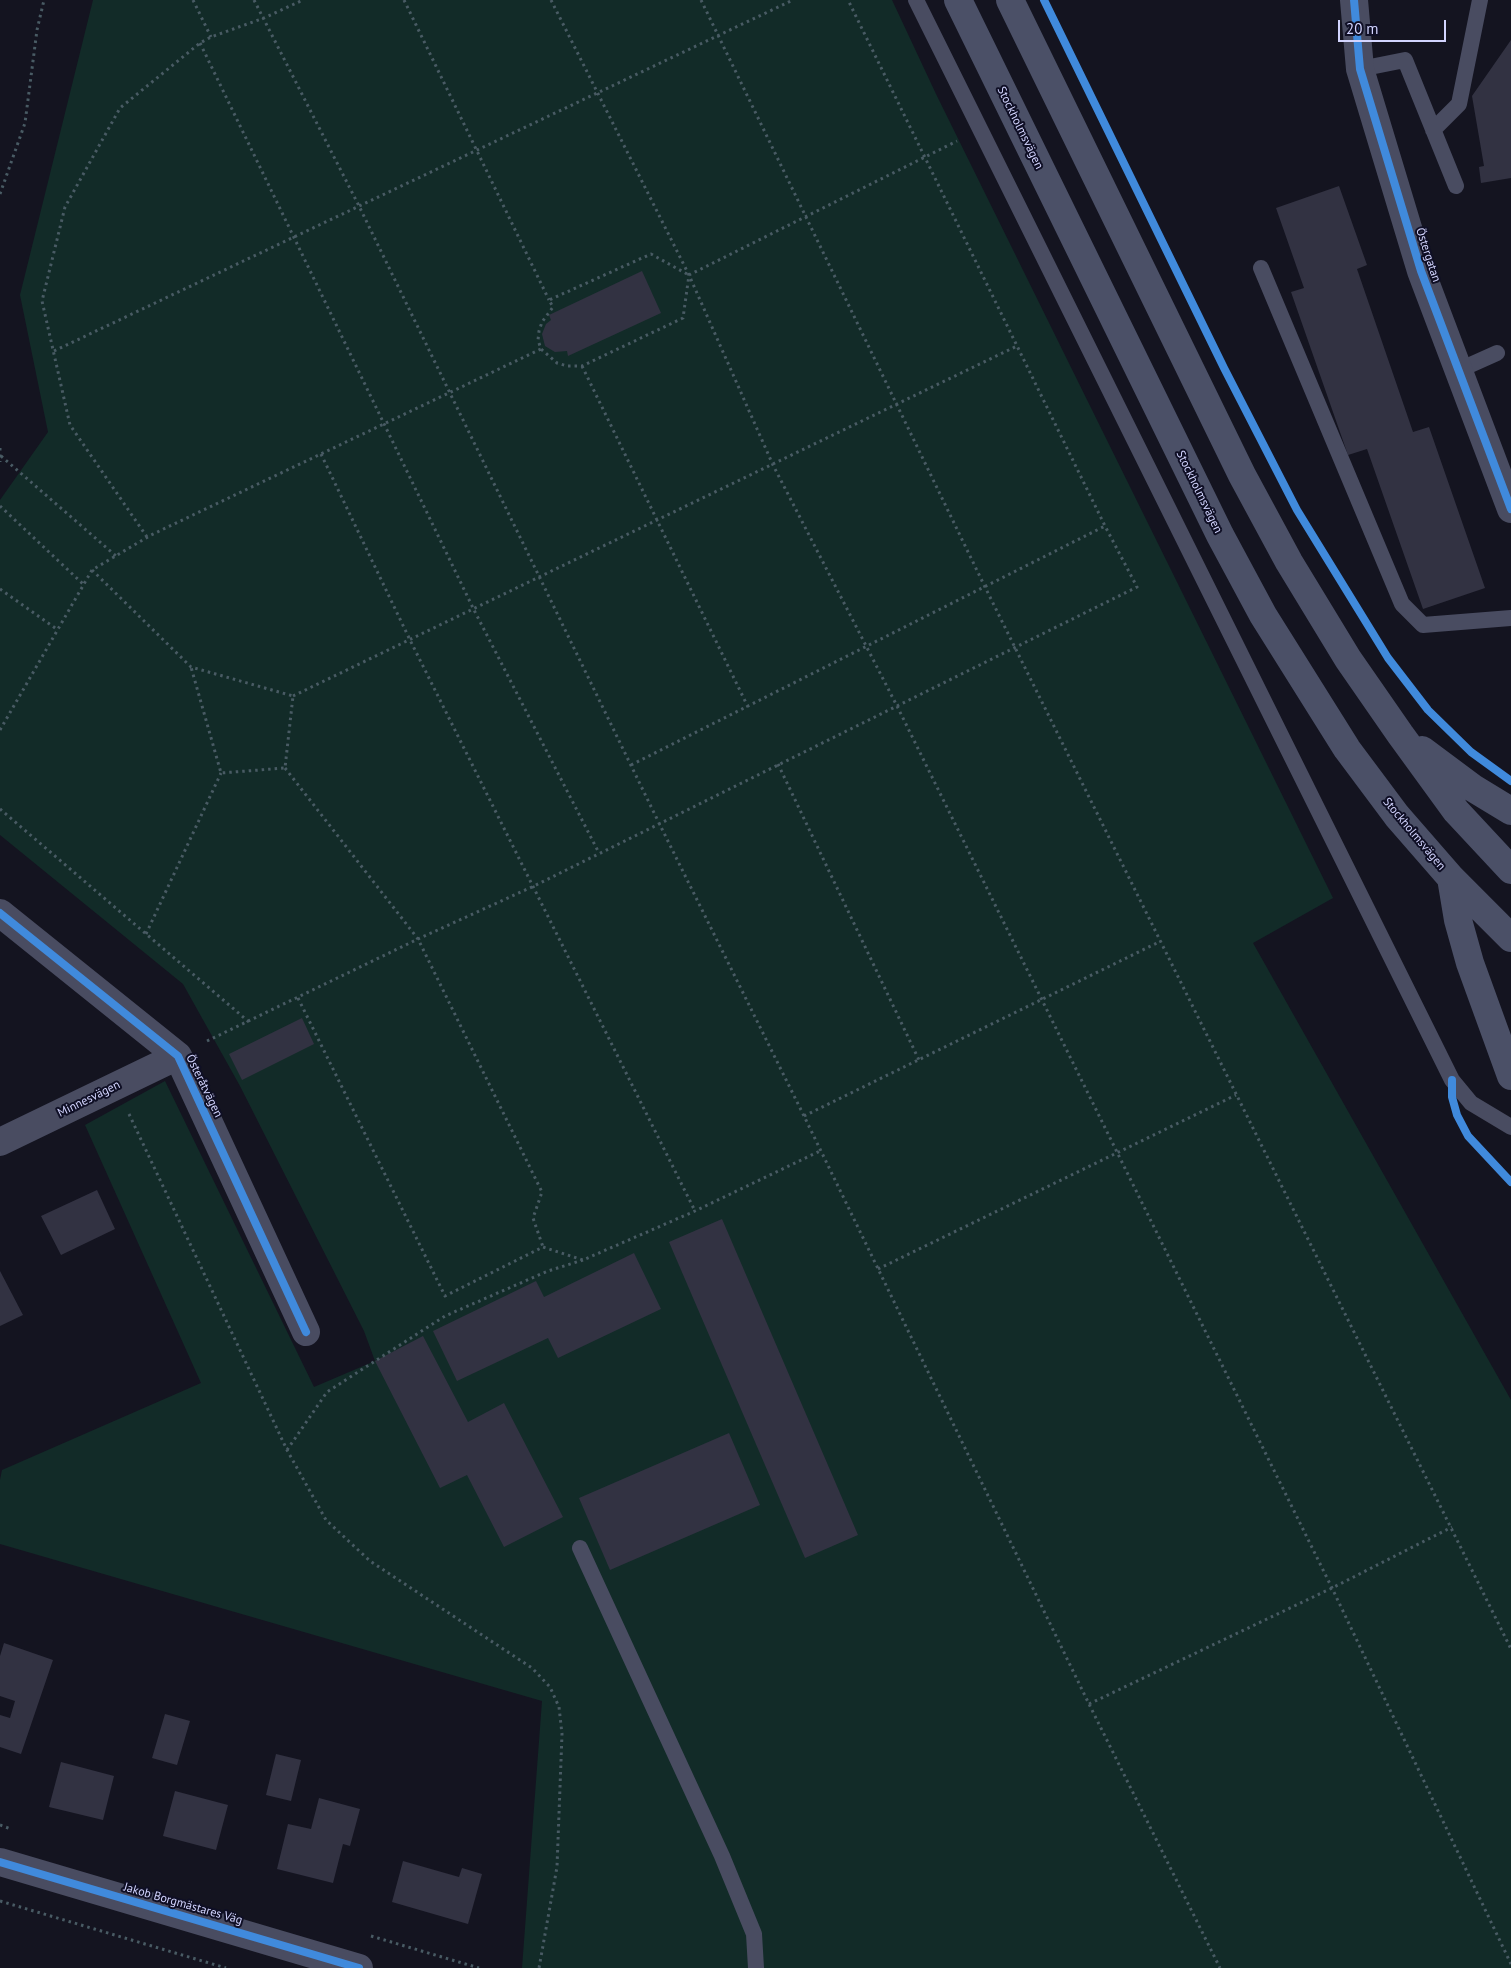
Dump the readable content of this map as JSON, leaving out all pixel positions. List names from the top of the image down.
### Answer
{
  "streets": {
    "main road": ["Stockholmsvägen"],
    "street": [
      "Östergatan",
      "Österåtvägen",
      "Minnesvägen",
      "Jakob Borgmästares Väg"
    ]
  },
  "crossings": [
    ["Österåtvägen", "Minnesvägen"]
  ],
  "scale_bar": "20 m"
}
